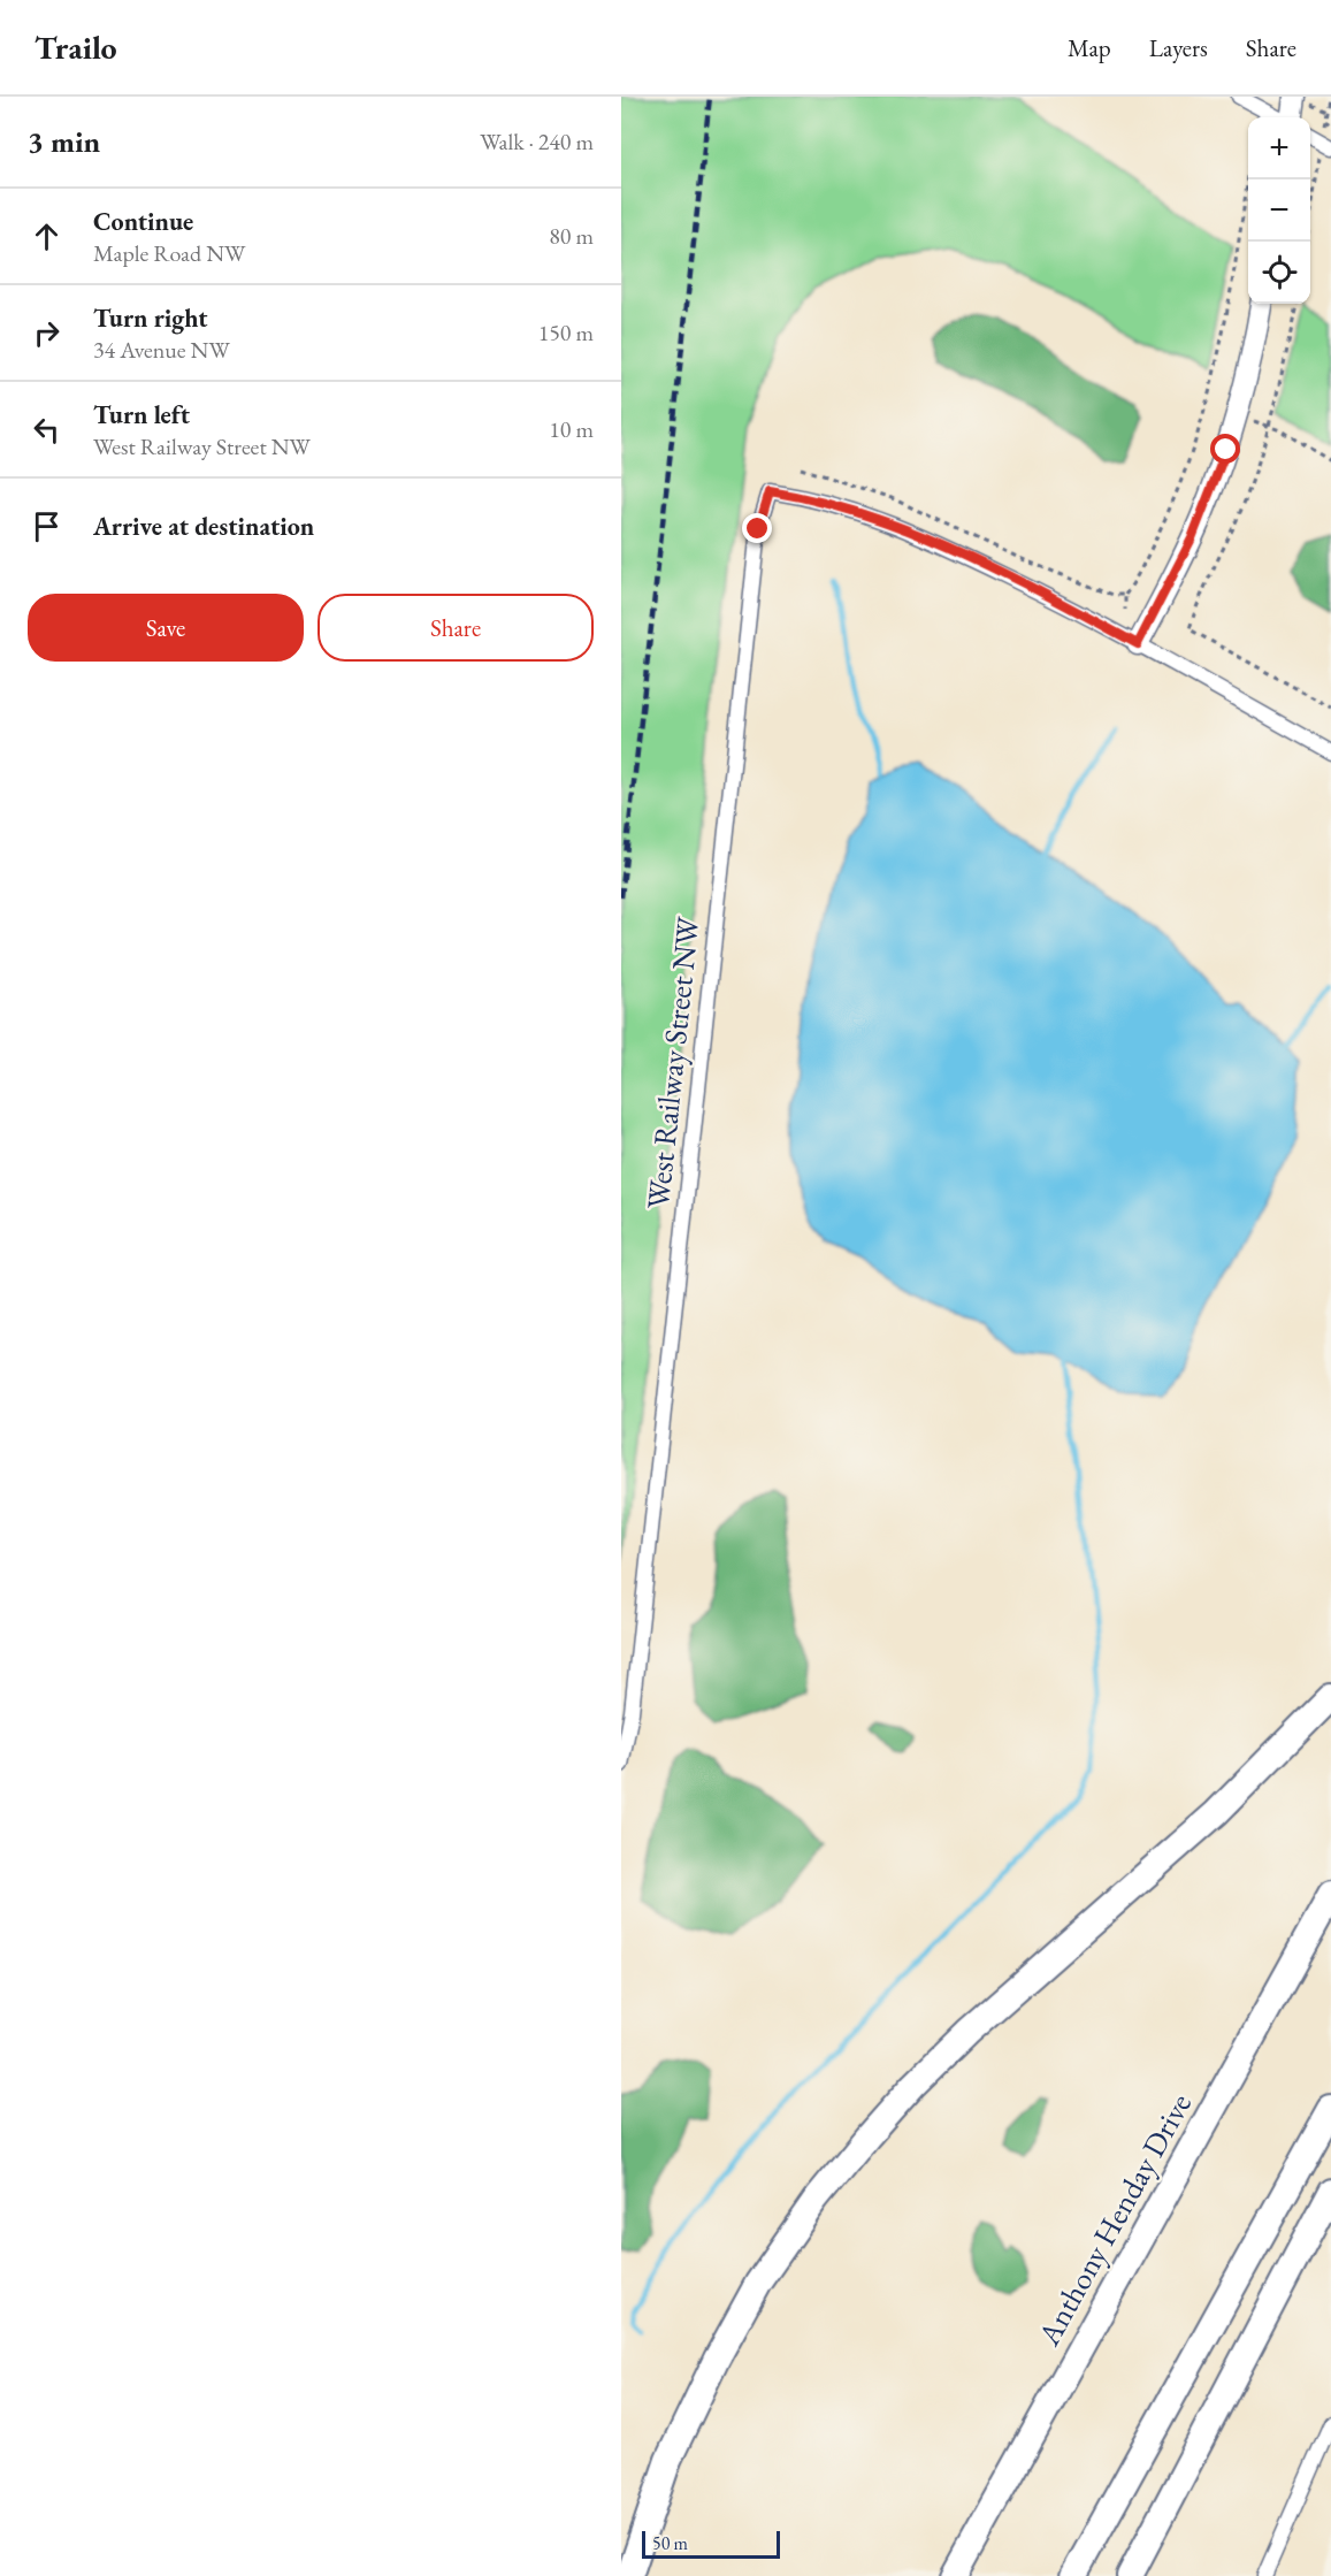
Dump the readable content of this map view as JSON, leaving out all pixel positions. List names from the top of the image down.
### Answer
{
  "streets": {
    "highway": ["Anthony Henday Drive"],
    "street": ["West Railway Street NW"]
  },
  "scale_bar": "50 m",
  "page": {
    "header": "Trailo",
    "nav": ["Map", "Layers", "Share"],
    "heading": ["3 min", "Walk · 240 m"],
    "map_buttons": ["+", "−"],
    "list": [
      ["Continue", "Maple Road NW", "80 m"],
      ["Turn right", "34 Avenue NW", "150 m"],
      ["Turn left", "West Railway Street NW", "10 m"],
      "Arrive at destination"
    ],
    "buttons": ["Save", "Share"],
    "scale": "50 m"
  }
}
